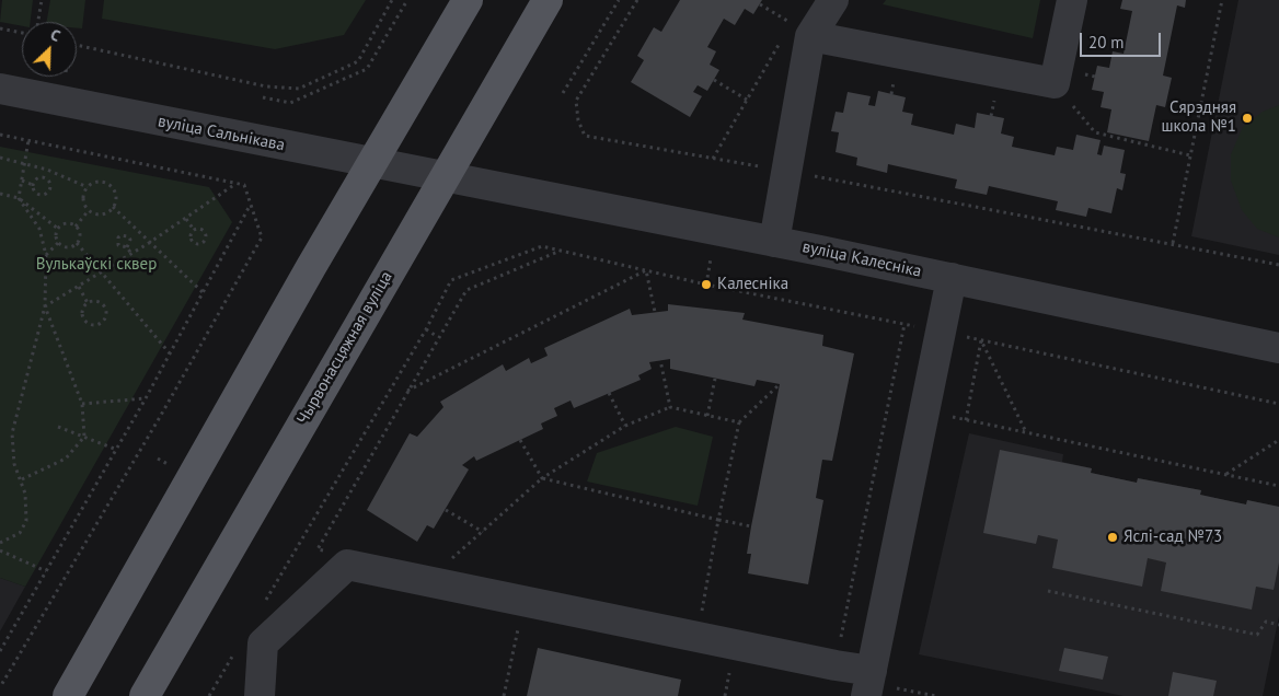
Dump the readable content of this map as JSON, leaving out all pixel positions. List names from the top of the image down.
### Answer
{
  "streets": {
    "main road": ["Чырвонасцяжная вуліца"],
    "street": ["вуліца Сальнікава", "вуліца Калесніка"]
  },
  "crossings": [
    ["вуліца Сальнікава", "вуліца Калесніка"],
    ["вуліца Сальнікава", "Чырвонасцяжная вуліца"],
    ["вуліца Калесніка", "Чырвонасцяжная вуліца"]
  ],
  "parks": ["Вулькаўскі сквер"],
  "places": ["Сярэдняя школа №1", "Калесніка", "Яслі-сад №73"],
  "scale_bar": "20 m",
  "north": "top right"
}
